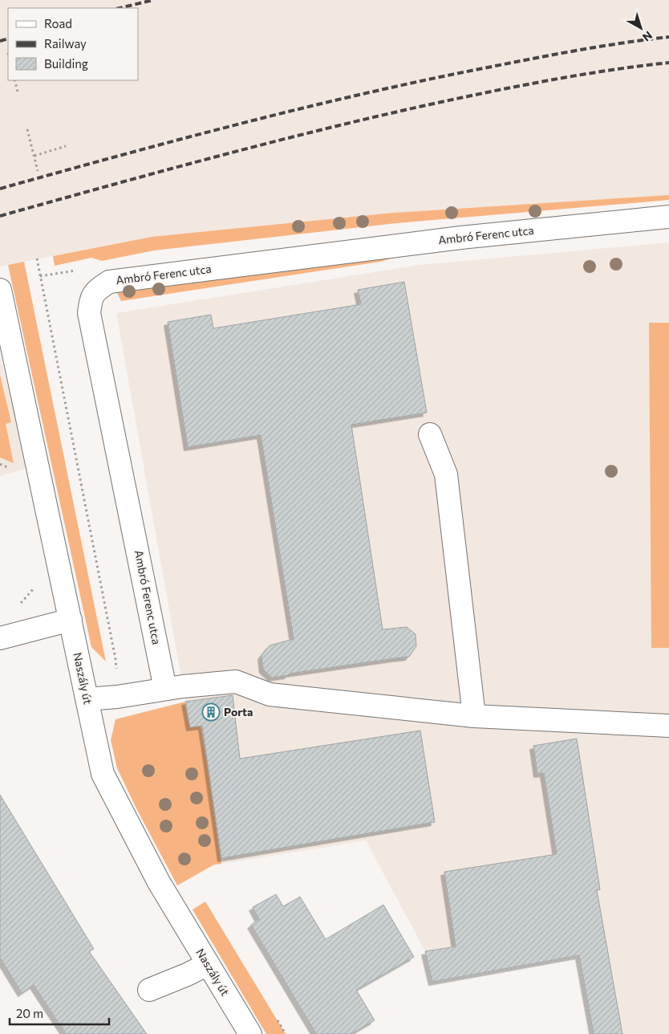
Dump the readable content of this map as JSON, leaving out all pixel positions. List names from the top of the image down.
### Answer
{
  "streets": {
    "street": ["Ambró Ferenc utca", "Naszály út"]
  },
  "places": {
    "building": ["Porta"]
  },
  "legend": ["Road", "Railway", "Building"],
  "scale_bar": "20 m",
  "north": "bottom right"
}
